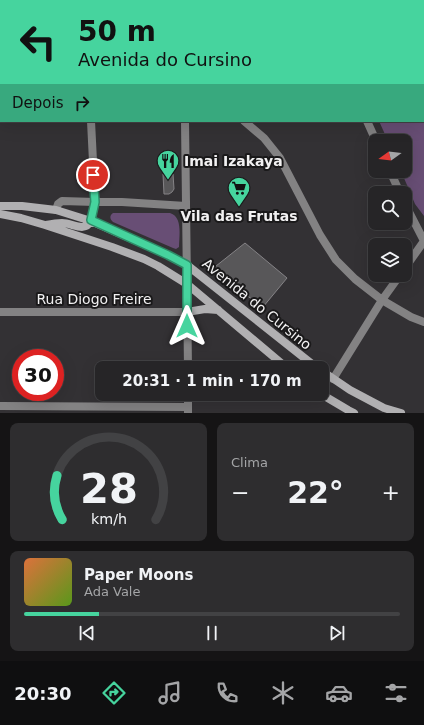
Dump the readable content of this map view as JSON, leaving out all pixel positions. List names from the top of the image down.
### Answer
{
  "streets": {
    "main road": ["Avenida do Cursino"],
    "street": ["Rua Diogo Freire"]
  },
  "places": {
    "restaurant": ["Imai Izakaya"],
    "supermarket": ["Vila das Frutas"]
  },
  "north": "left",
  "page": {
    "turn": ["50 m", "Avenida do Cursino"],
    "then": "Depois",
    "limit": "30",
    "trip": "20:31 · 1 min · 170 m",
    "tile": "Clima",
    "heat": ["−", "22°", "+"],
    "song": ["Paper Moons", "Ada Vale"],
    "tabs": "20:30",
    "gauge": ["28", "km/h"]
  }
}
